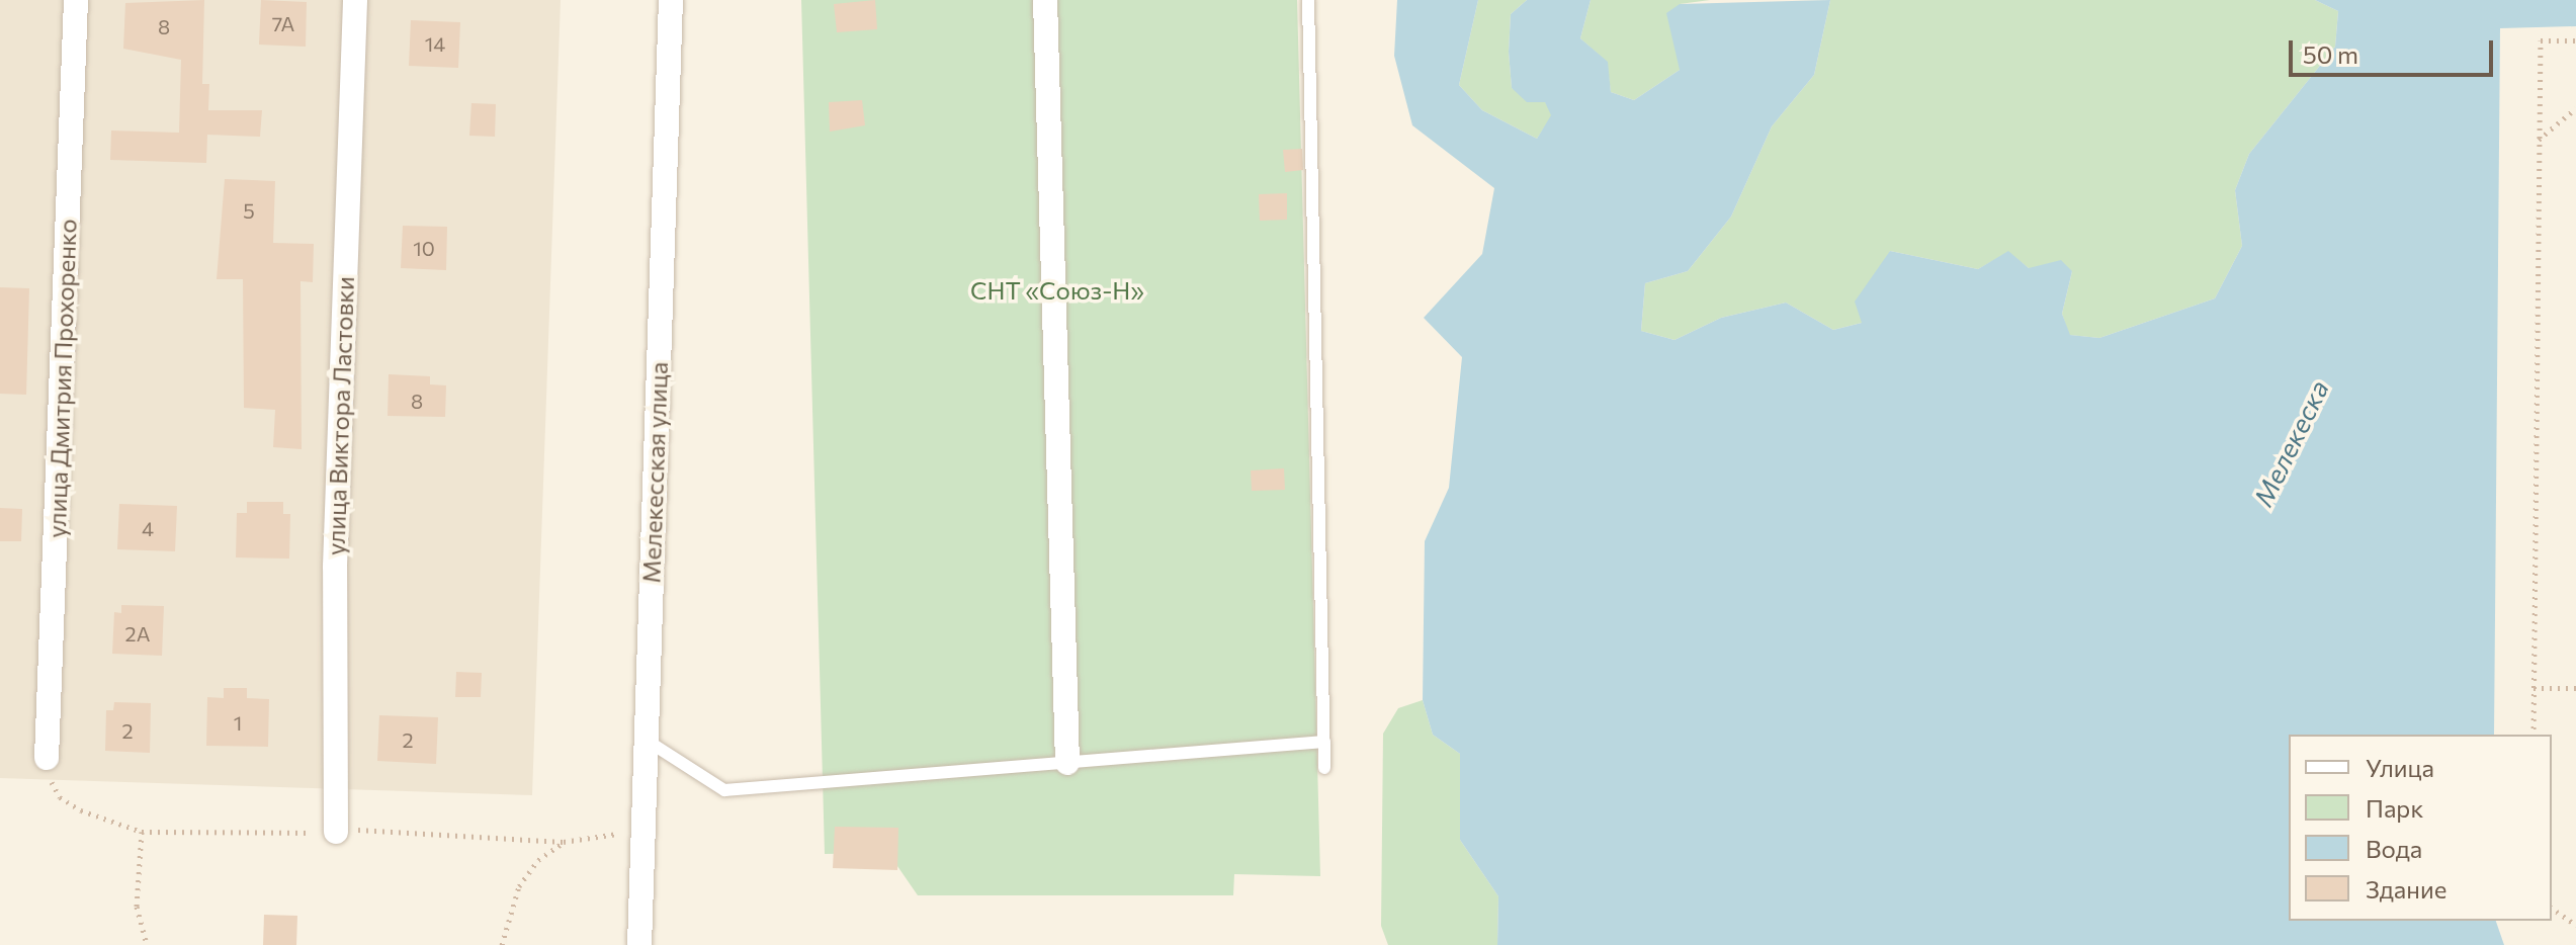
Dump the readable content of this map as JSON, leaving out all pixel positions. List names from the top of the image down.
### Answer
{
  "streets": {
    "street": ["улица Дмитрия Прохоренко", "улица Виктора Ластовки", "Мелекесская улица"]
  },
  "water": ["Мелекеска"],
  "parks": ["СНТ «Союз-Н»"],
  "house_numbers": [
    "7А",
    "8",
    "14",
    "5",
    "10",
    "8",
    "4",
    "2А",
    "1",
    "2",
    "2"
  ],
  "legend": [
    "Улица",
    "Парк",
    "Вода",
    "Здание"
  ],
  "scale_bar": "50 m"
}
